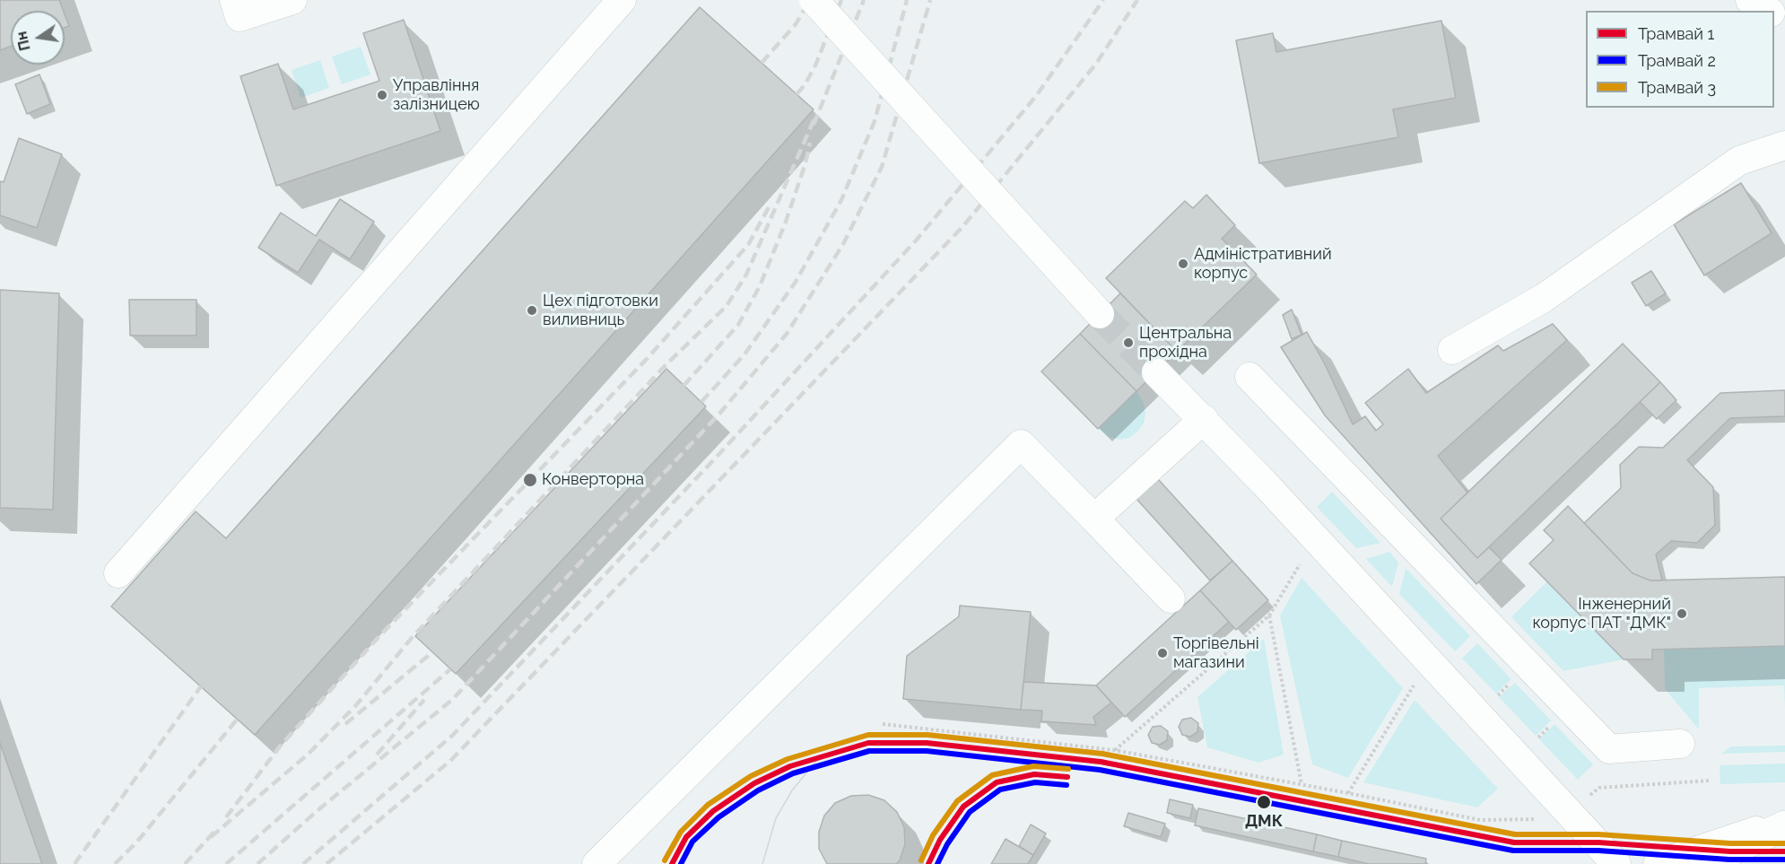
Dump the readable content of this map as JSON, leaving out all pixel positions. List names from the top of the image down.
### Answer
{
  "places": [
    "Управління залізницею",
    "Адміністративний корпус",
    "Цех підготовки виливниць",
    "Центральна прохідна",
    "Конверторна",
    "Інженерний корпус ПАТ \"ДМК\"",
    "Торгівельні магазини",
    "ДМК"
  ],
  "lines": ["tram line 3", "tram line 1", "tram line 2"],
  "legend": ["Трамвай 1", "Трамвай 2", "Трамвай 3"],
  "north": "left"
}
